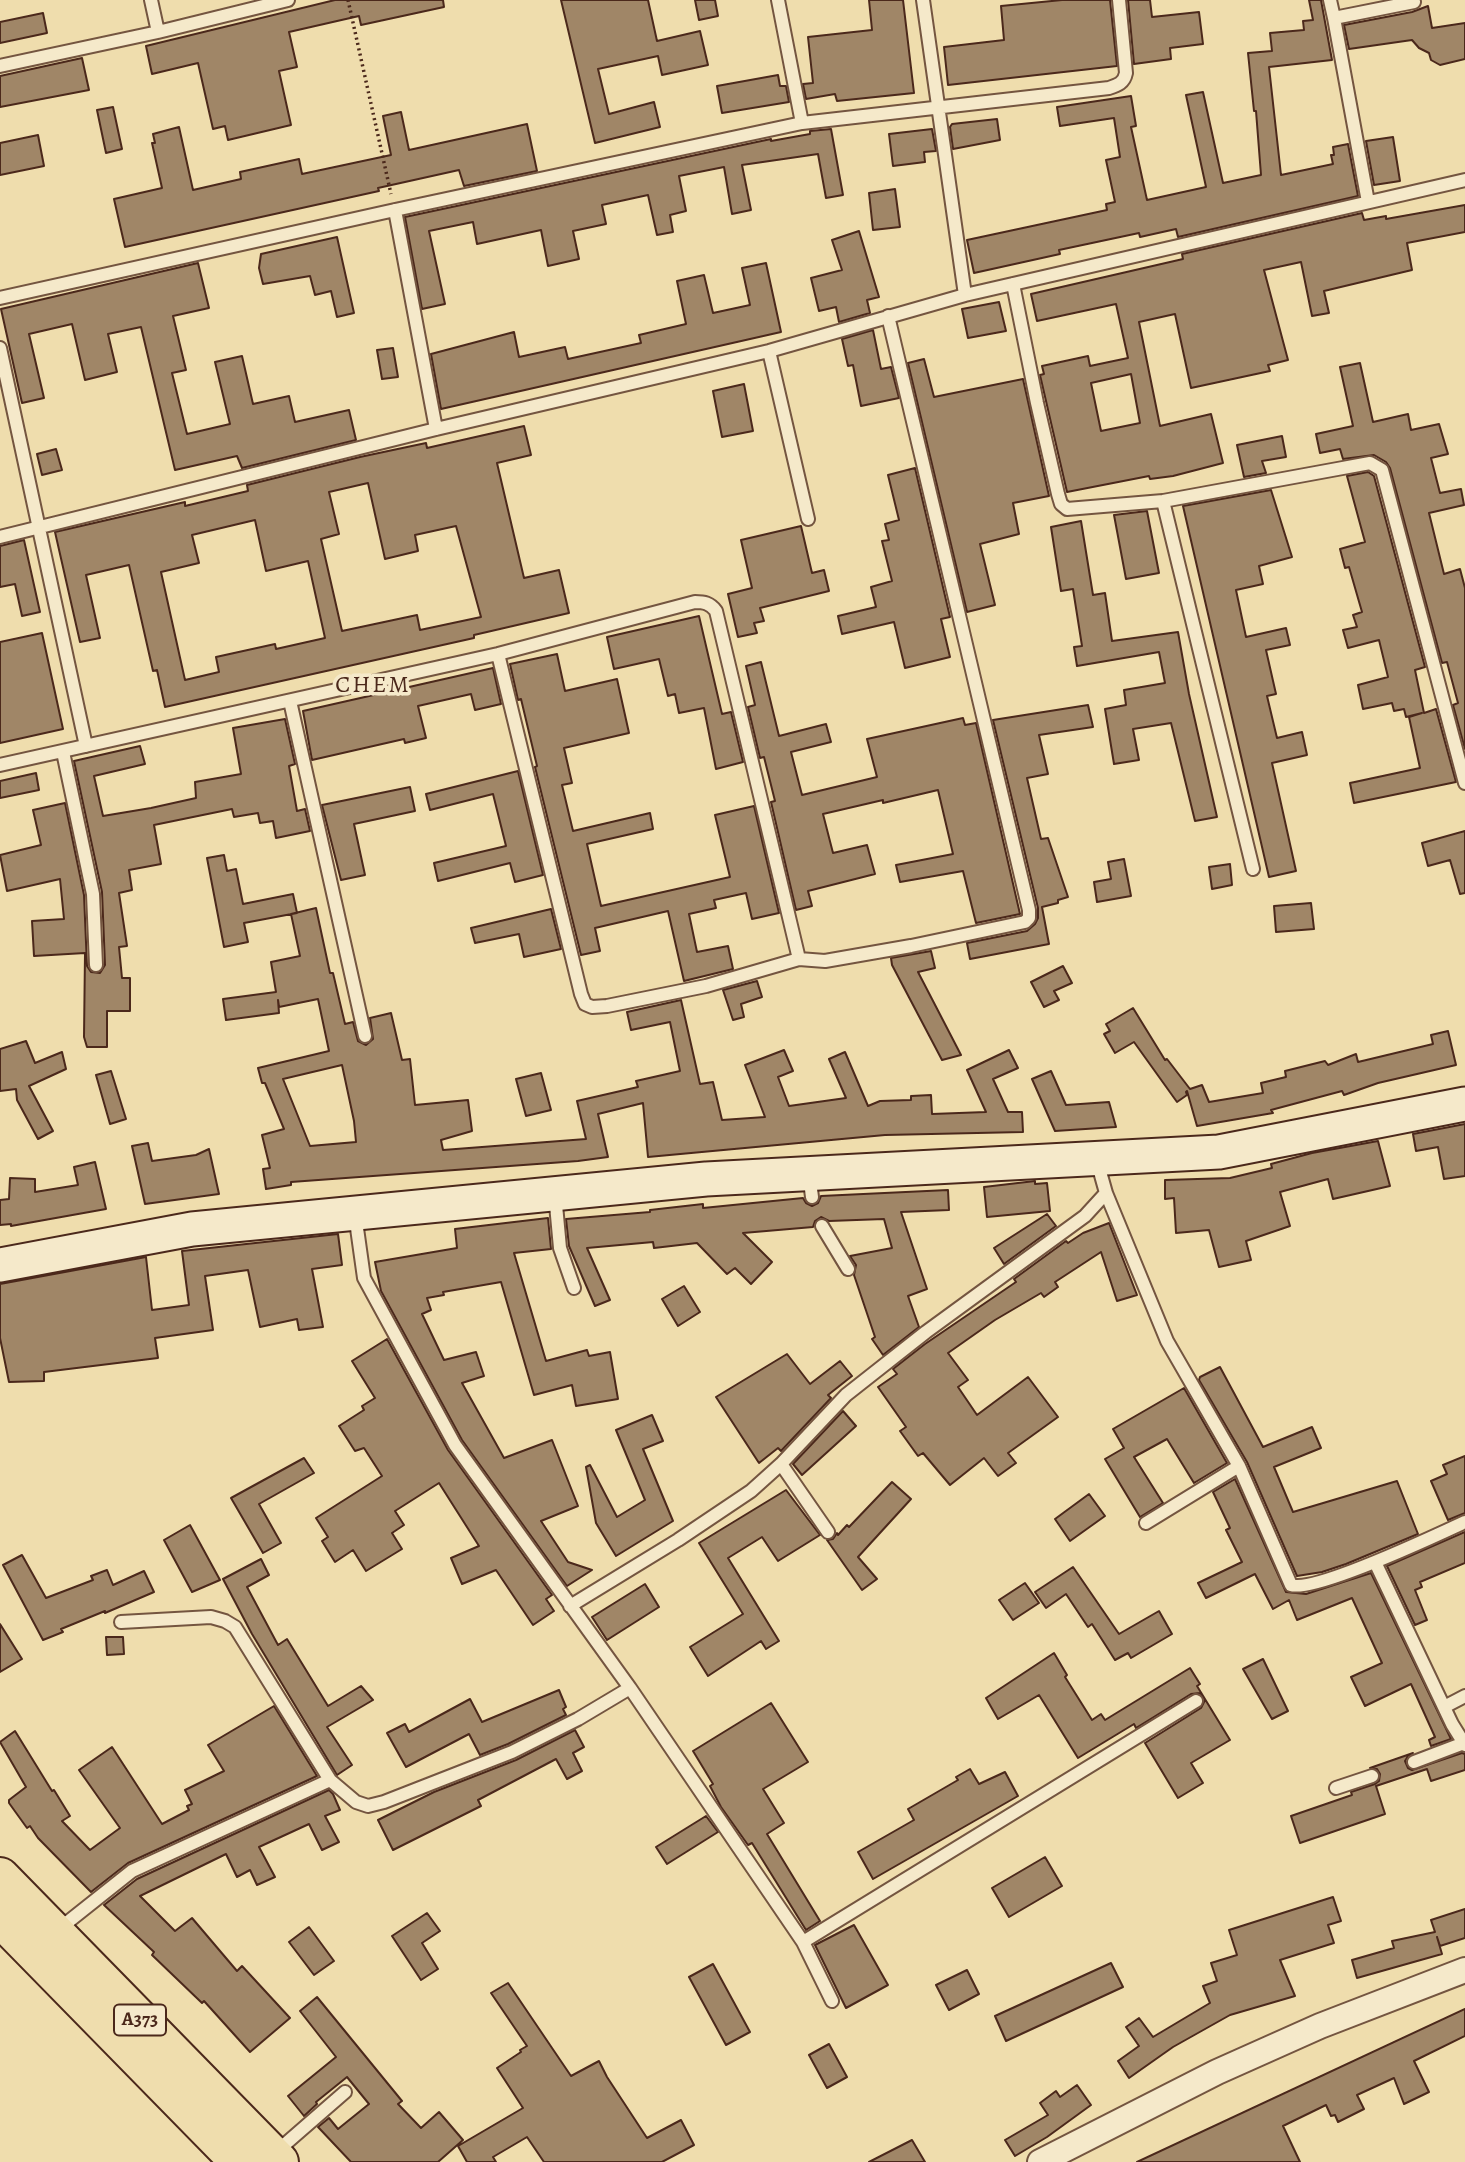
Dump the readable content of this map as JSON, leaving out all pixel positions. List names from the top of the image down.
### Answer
{
  "streets": {
    "highway": ["A373"]
  },
  "districts": ["CHEM"]
}
